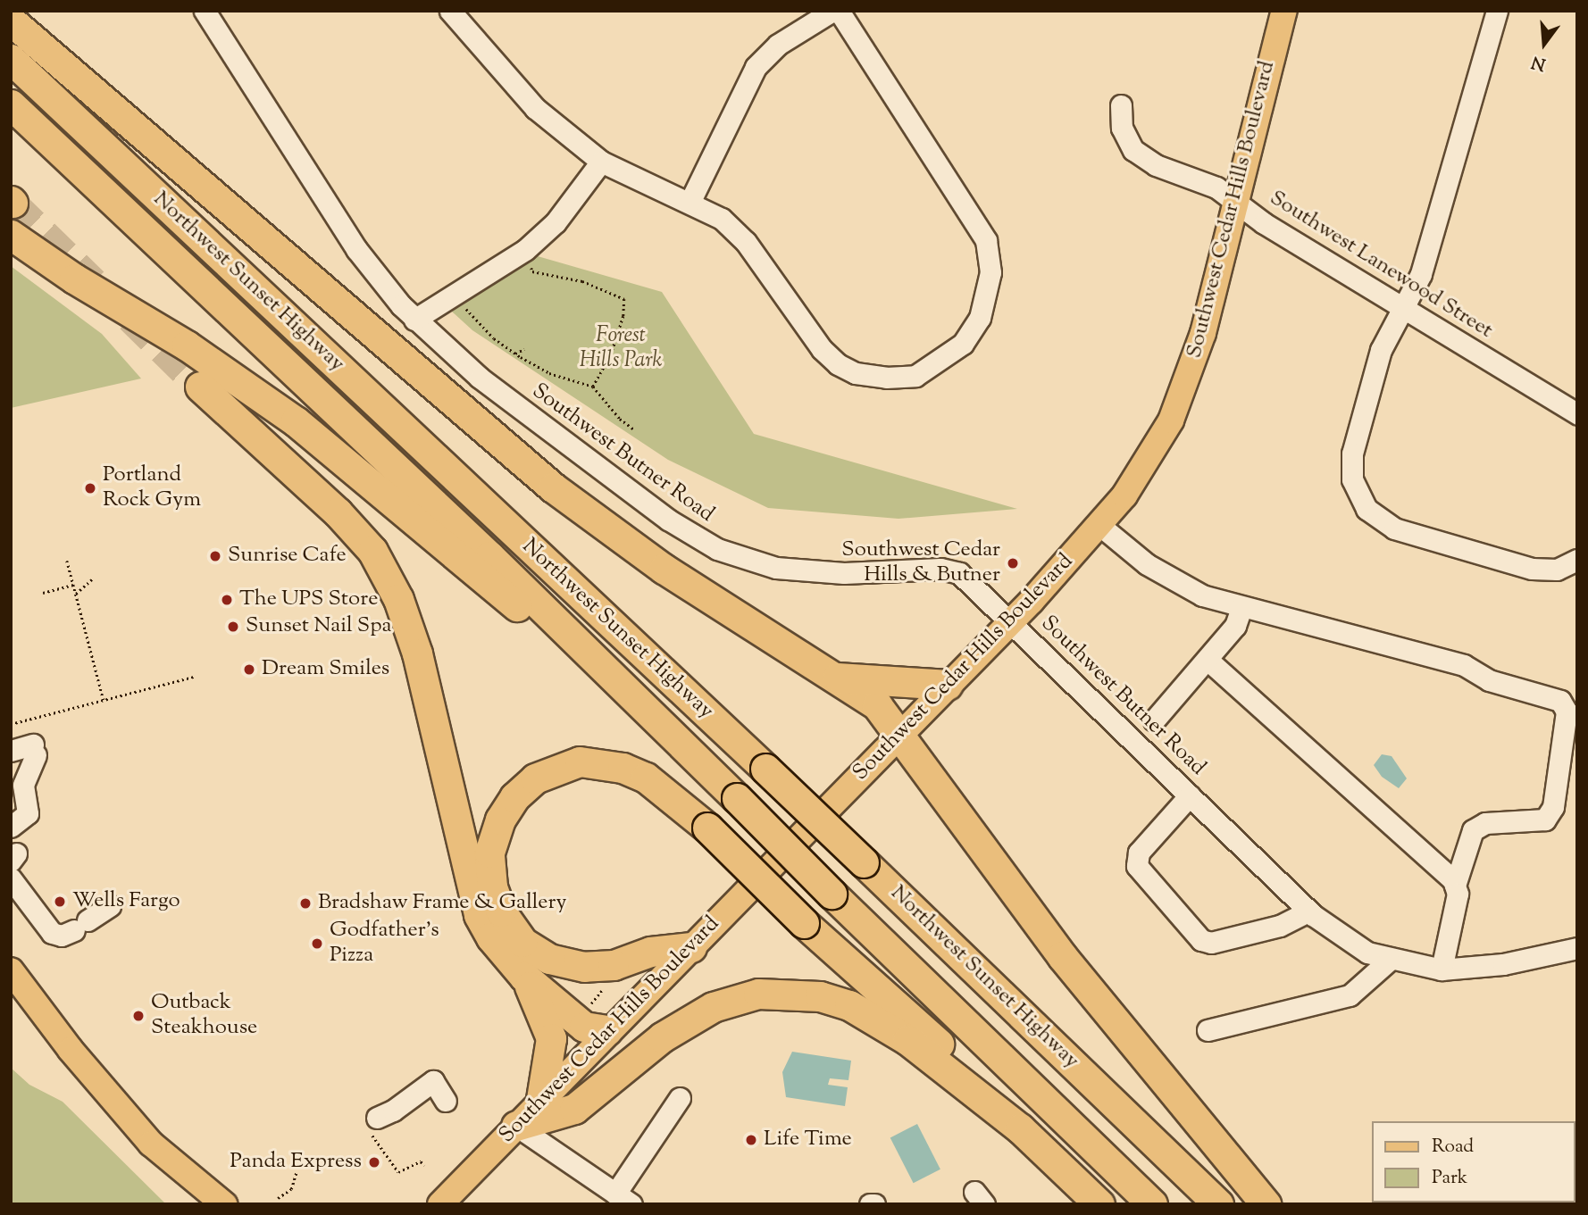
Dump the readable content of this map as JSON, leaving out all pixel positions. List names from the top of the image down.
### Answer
{
  "streets": {
    "highway": ["Northwest Sunset Highway"],
    "main road": ["Southwest Cedar Hills Boulevard"],
    "street": ["Southwest Lanewood Street", "Southwest Butner Road"]
  },
  "crossings": [
    ["Southwest Cedar Hills Boulevard", "Southwest Lanewood Street"],
    ["Southwest Cedar Hills Boulevard", "Southwest Butner Road"]
  ],
  "parks": ["Forest Hills Park"],
  "places": [
    "Portland Rock Gym",
    "Sunrise Cafe",
    "Southwest Cedar Hills & Butner",
    "The UPS Store",
    "Sunset Nail Spa",
    "Dream Smiles",
    "Wells Fargo",
    "Bradshaw Frame & Gallery",
    "Godfather's Pizza",
    "Outback Steakhouse",
    "Life Time",
    "Panda Express"
  ],
  "legend": ["Road", "Park"],
  "north": "bottom"
}
